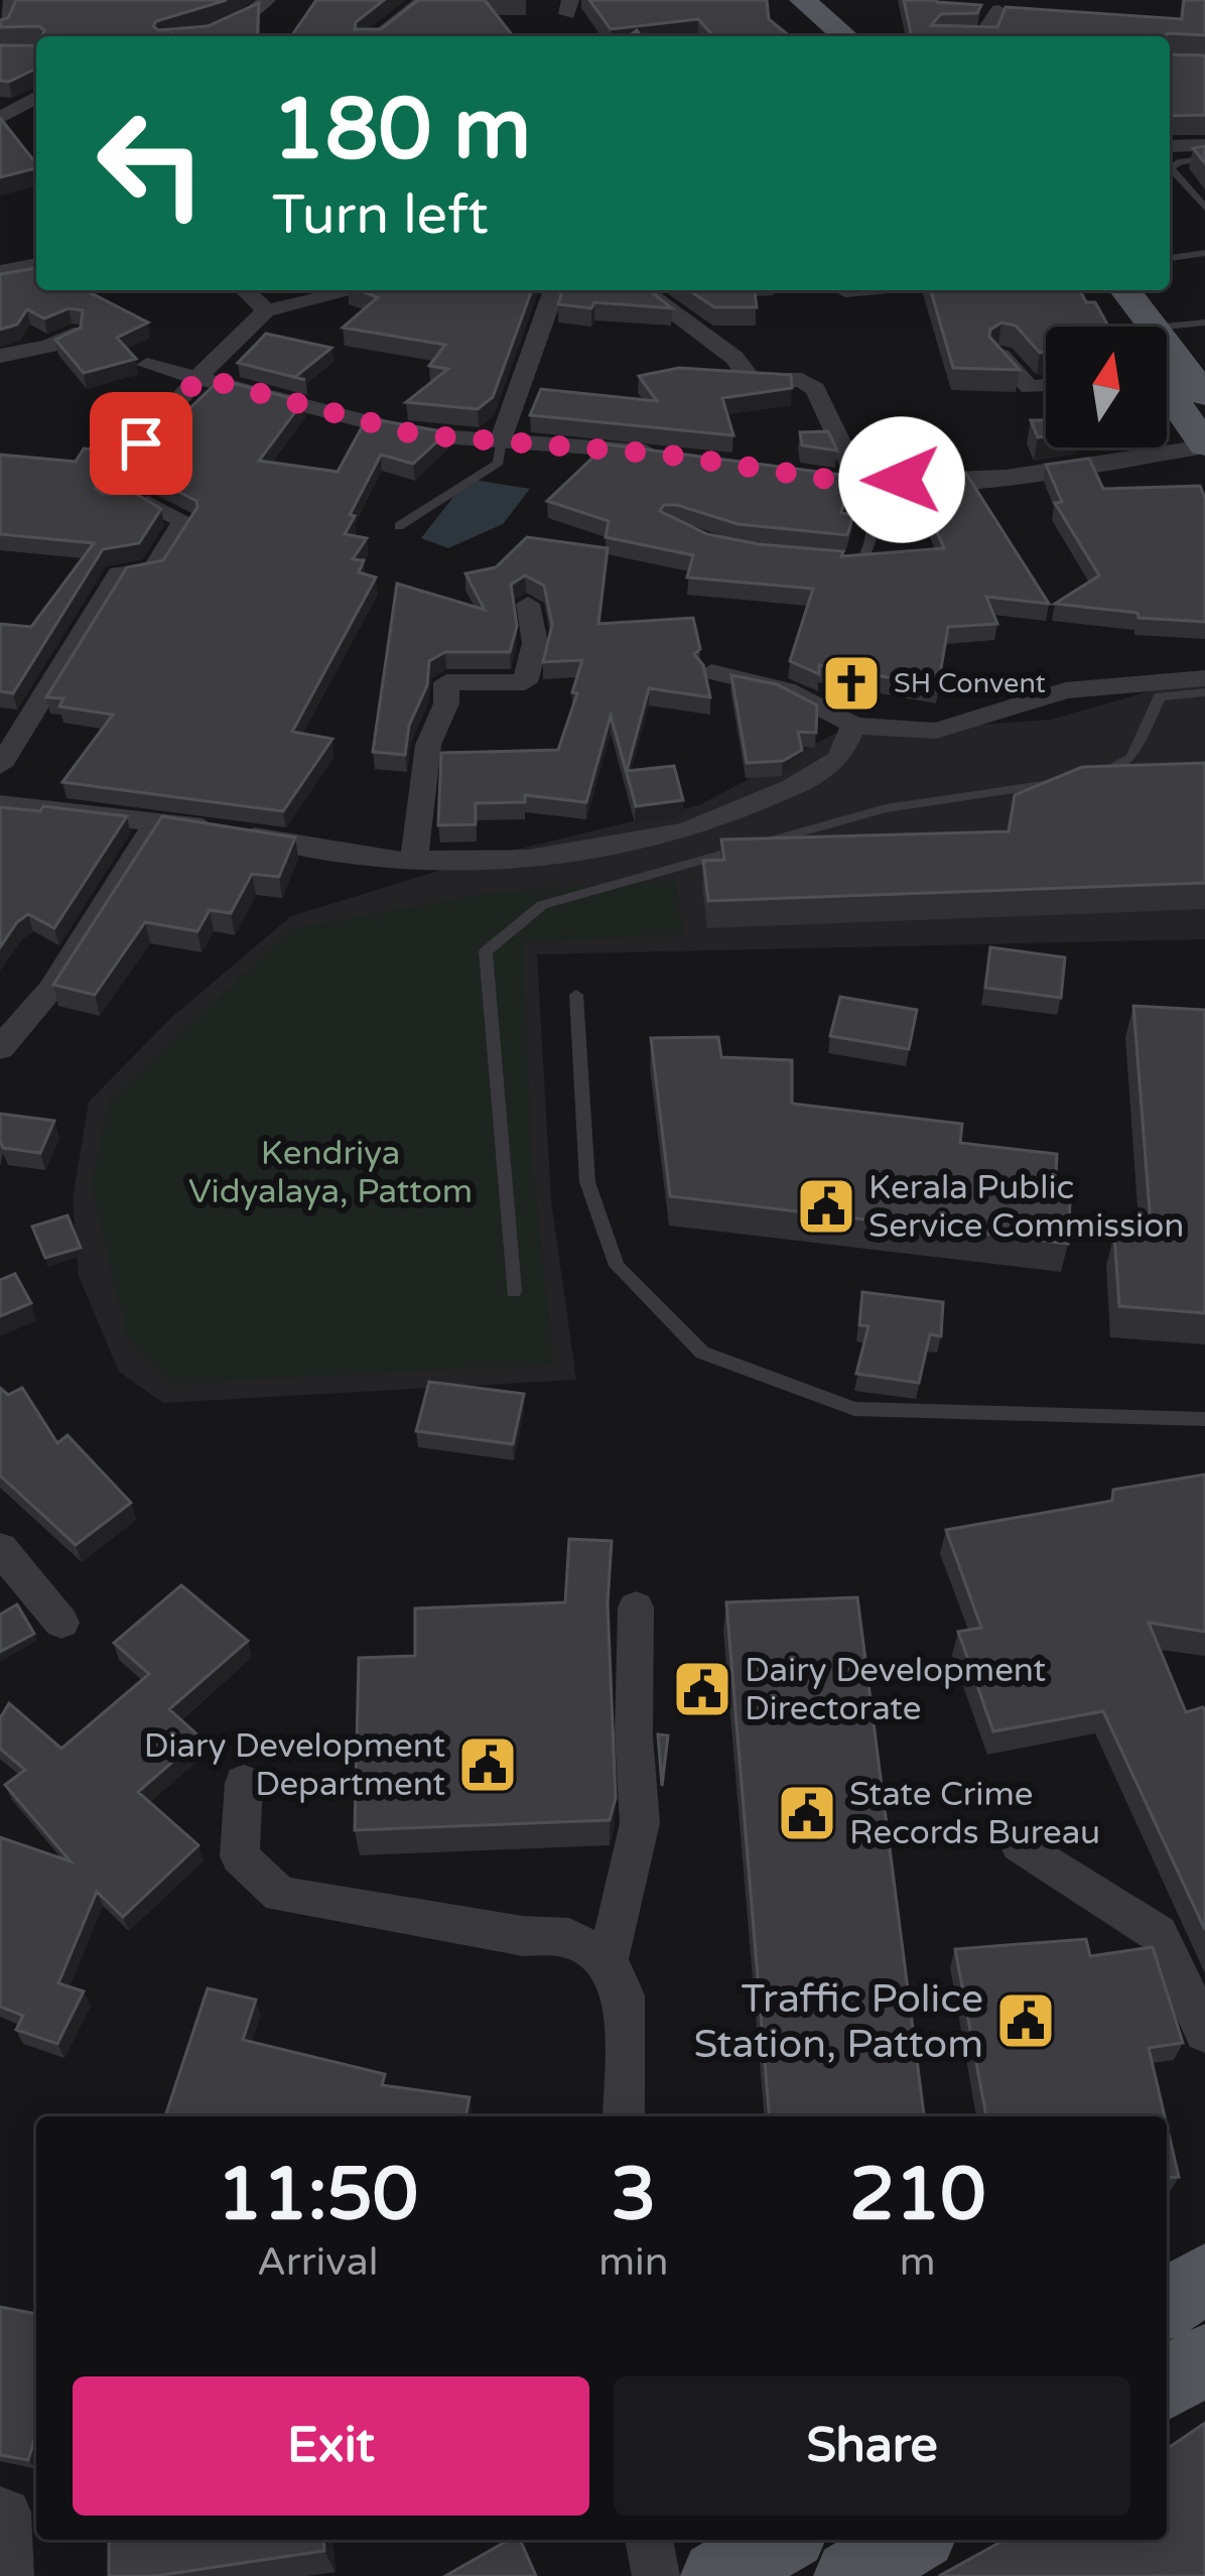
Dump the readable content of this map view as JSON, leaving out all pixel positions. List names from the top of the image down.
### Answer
{
  "parks": ["Kendriya Vidyalaya, Pattom"],
  "places": {
    "church": ["SH Convent"],
    "public building": [
      "Kerala Public Service Commission",
      "Dairy Development Directorate",
      "Diary Development Department",
      "State Crime Records Bureau",
      "Traffic Police Station, Pattom"
    ]
  },
  "north": "top",
  "page": {
    "turn": ["180 m", "Turn left"],
    "eta": [
      "11:50",
      "Arrival",
      "3",
      "min",
      "210",
      "m"
    ],
    "buttons": ["Exit", "Share"]
  }
}
